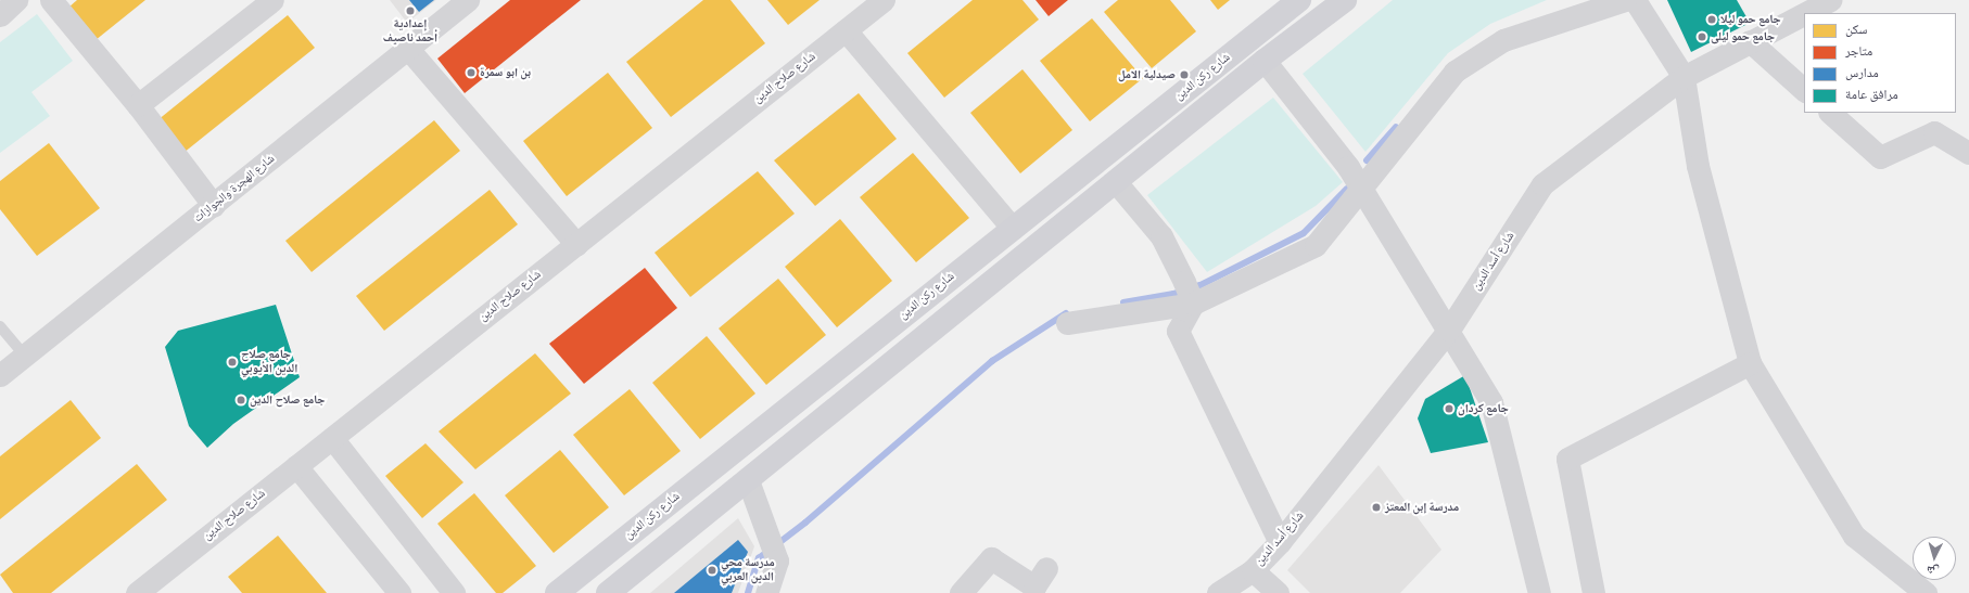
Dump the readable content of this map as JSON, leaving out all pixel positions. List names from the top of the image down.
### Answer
{
  "streets": {
    "main road": ["شارع ركن الدين"],
    "street": ["شارع صلاح الدين", "شارع الهجرة والجوازات", "شارع أسد الدين"]
  },
  "places": [
    "إعدادية أحمد ناصيف",
    "جامع حمو ليلا",
    "جامع حمو ليلى",
    "بن ابو سمرة",
    "صيدلية الامل",
    "جامع صلاح الدين الأيوبي",
    "جامع صلاح الدين",
    "جامع كردان",
    "مدرسة إبن المعتز",
    "مدرسة محي الدين العربي"
  ],
  "legend": [
    "سكن",
    "متاجر",
    "مدارس",
    "مرافق عامة"
  ],
  "north": "bottom"
}
